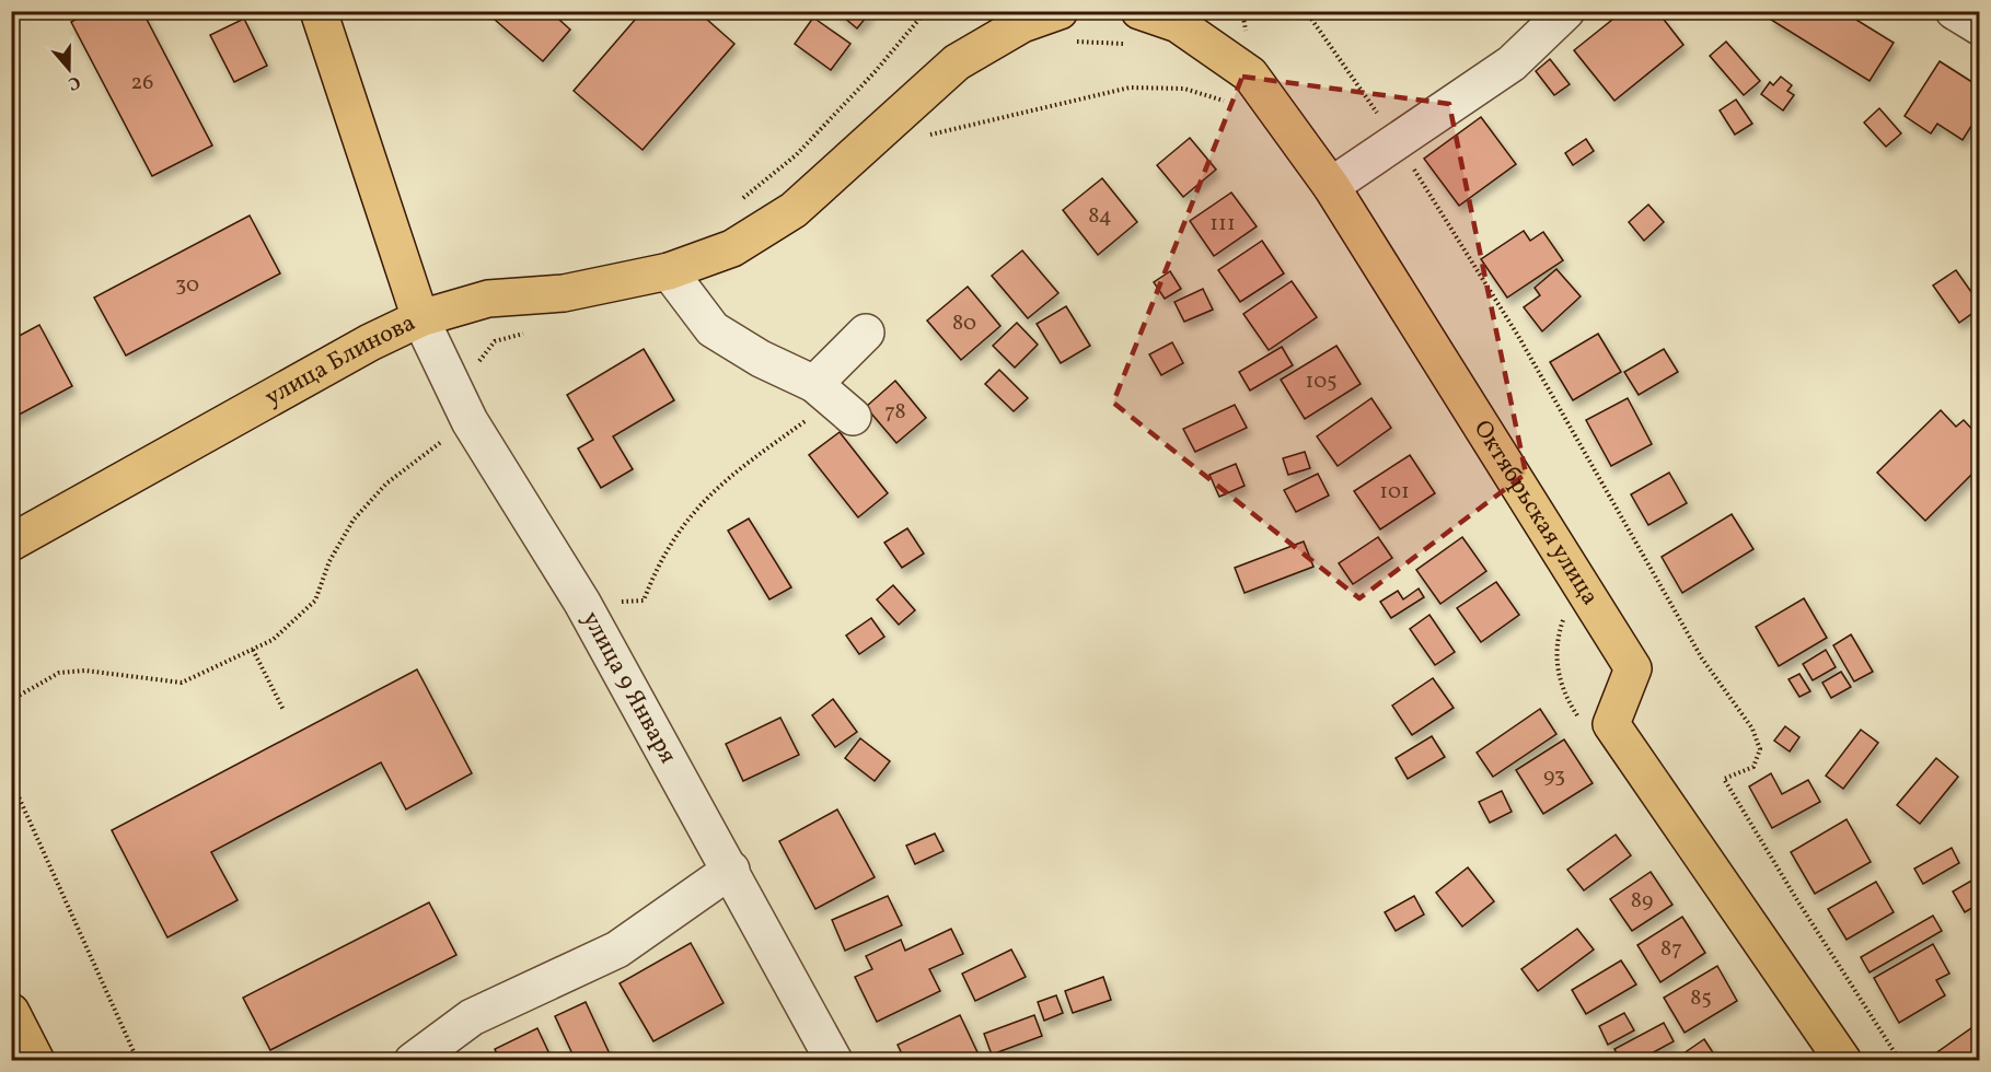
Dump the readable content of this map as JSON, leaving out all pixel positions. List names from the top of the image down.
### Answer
{
  "streets": {
    "main road": ["улица Блинова", "Октябрьская улица"],
    "street": ["улица 9 Января"]
  },
  "crossings": [
    ["улица Блинова", "улица 9 Января"]
  ],
  "house_numbers": [
    "26",
    "84",
    "111",
    "30",
    "80",
    "105",
    "78",
    "101",
    "93",
    "89",
    "87",
    "85"
  ],
  "north": "bottom"
}
